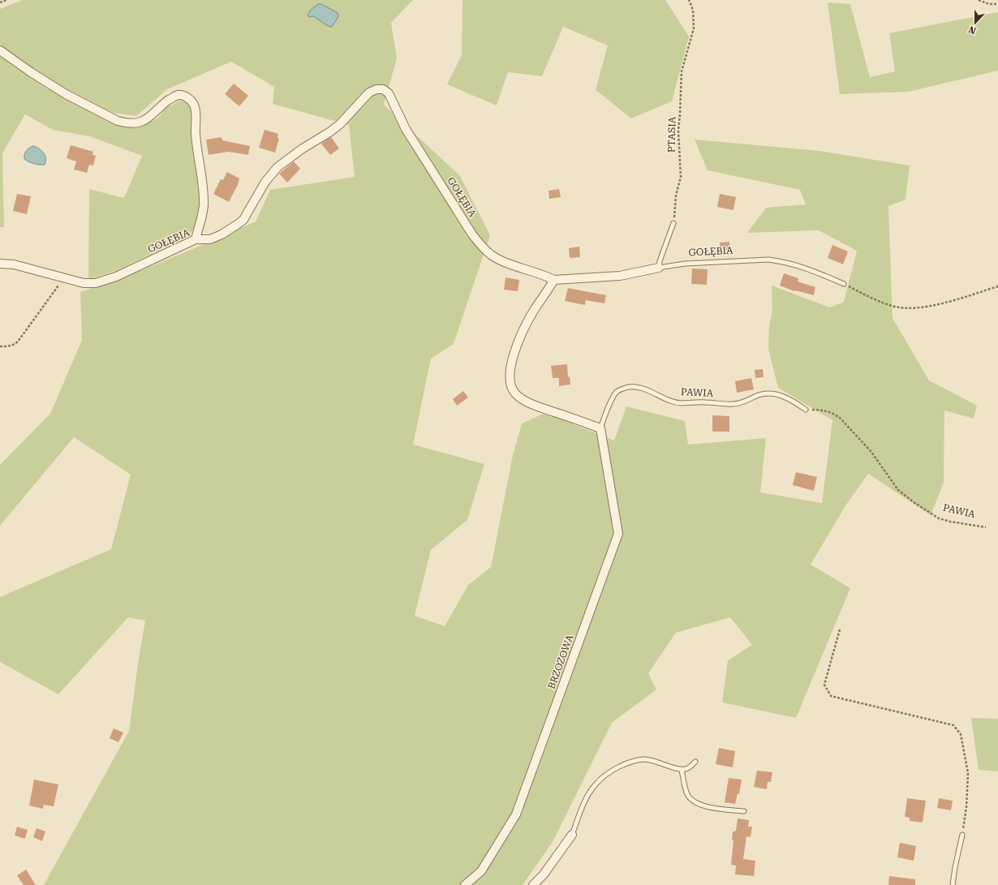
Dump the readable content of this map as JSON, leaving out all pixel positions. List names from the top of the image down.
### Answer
{
  "streets": {
    "street": ["GOŁĘBIA", "BRZOZOWA"],
    "lane": ["PAWIA"],
    "path": ["PTASIA"]
  },
  "crossings": [
    ["PAWIA", "BRZOZOWA"]
  ],
  "north": "bottom"
}
